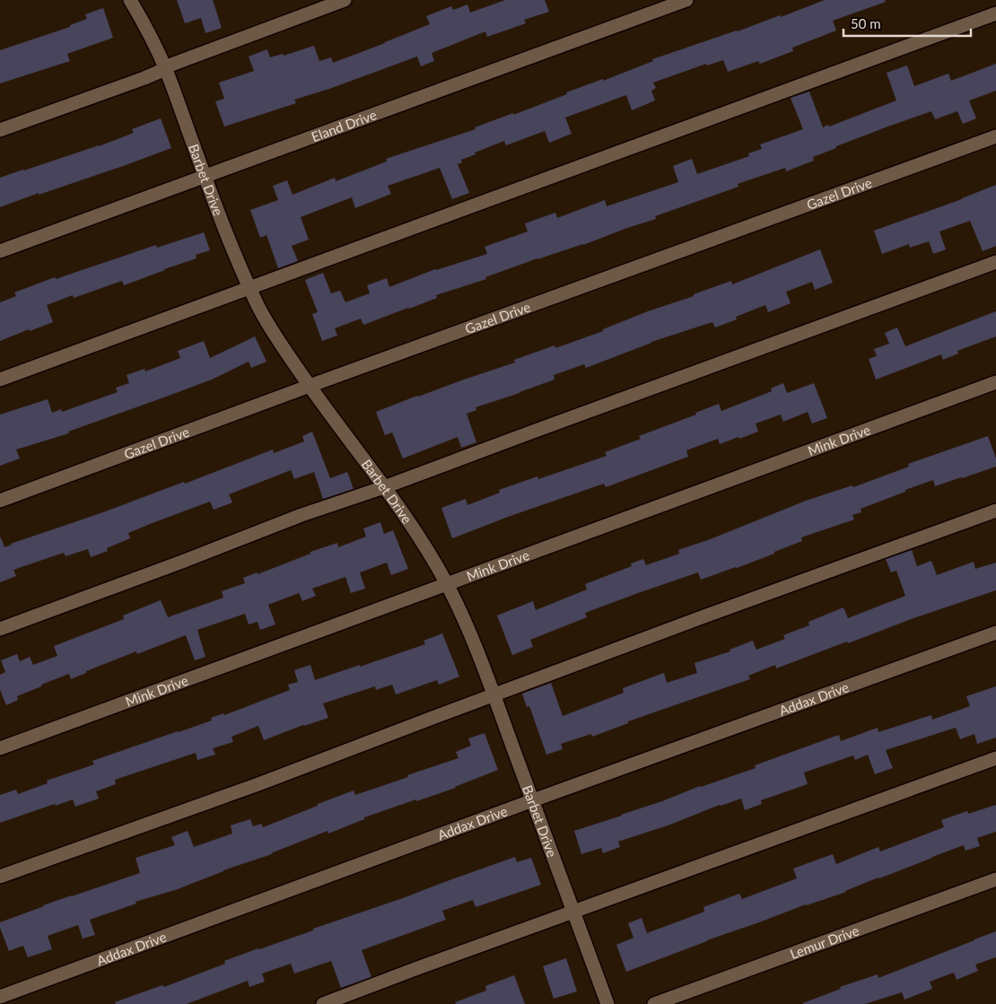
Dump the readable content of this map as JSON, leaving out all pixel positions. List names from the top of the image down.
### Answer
{
  "streets": {
    "street": [
      "Eland Drive",
      "Barbet Drive",
      "Gazel Drive",
      "Mink Drive",
      "Addax Drive",
      "Lemur Drive"
    ]
  },
  "crossings": [
    ["Eland Drive", "Barbet Drive"],
    ["Barbet Drive", "Gazel Drive"],
    ["Barbet Drive", "Mink Drive"],
    ["Barbet Drive", "Addax Drive"]
  ],
  "scale_bar": "50 m"
}
